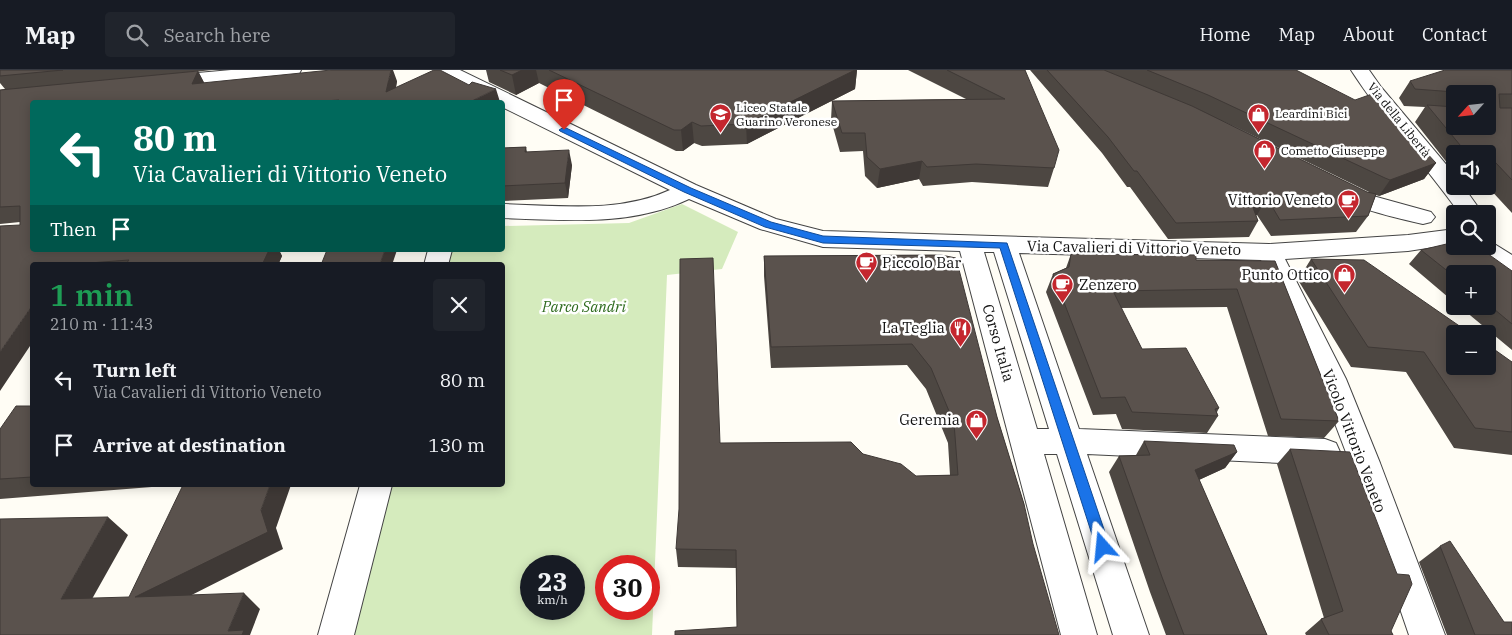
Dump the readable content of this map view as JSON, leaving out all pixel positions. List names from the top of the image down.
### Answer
{
  "streets": {
    "street": [
      "Via della Libertà",
      "Via Cavalieri di Vittorio Veneto",
      "Corso Italia",
      "Vicolo Vittorio Veneto"
    ]
  },
  "crossings": [
    ["Via Cavalieri di Vittorio Veneto", "Corso Italia"],
    ["Via Cavalieri di Vittorio Veneto", "Vicolo Vittorio Veneto"]
  ],
  "parks": ["Parco Sandri"],
  "places": {
    "shop": [
      "Leardini Bici",
      "Cometto Giuseppe",
      "Punto Ottico",
      "Geremia"
    ],
    "school or university": ["Liceo Statale Guarino Veronese"],
    "cafe": ["Vittorio Veneto", "Piccolo Bar", "Zenzero"],
    "restaurant": ["La Teglia"]
  },
  "north": "bottom left",
  "page": {
    "header": "Map",
    "search": "Search here",
    "nav": [
      "Home",
      "Map",
      "About",
      "Contact"
    ],
    "map_buttons": ["+", "−"],
    "turn": ["80 m", "Via Cavalieri di Vittorio Veneto"],
    "then": "Then",
    "heading": ["1 min", "210 m · 11:43"],
    "list": [
      {
        "name": "Turn left",
        "note": "Via Cavalieri di Vittorio Veneto",
        "value": "80 m"
      },
      {
        "name": "Arrive at destination",
        "value": "130 m"
      }
    ],
    "speed": "23 km/h",
    "limit": "30"
  }
}
